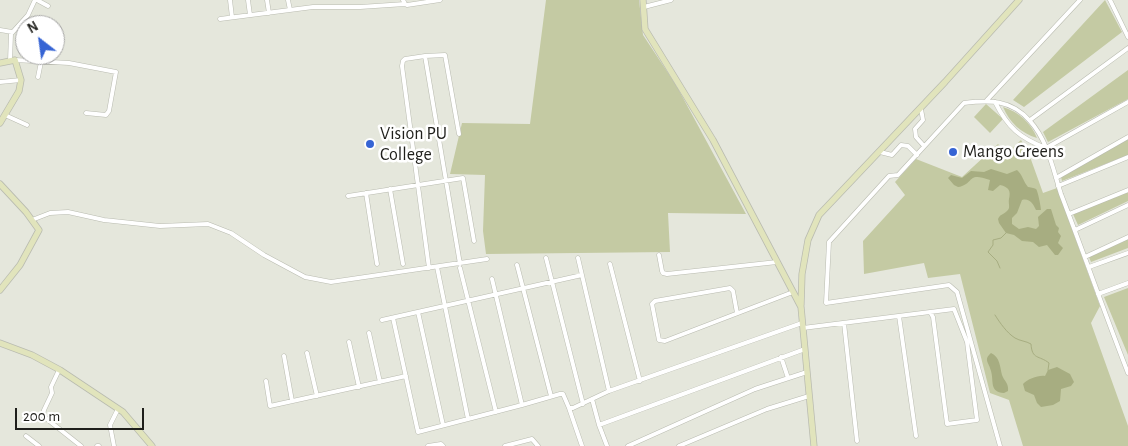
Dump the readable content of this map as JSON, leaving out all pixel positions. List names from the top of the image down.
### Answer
{
  "places": ["Vision PU College", "Mango Greens"],
  "scale_bar": "200 m",
  "north": "top left"
}
